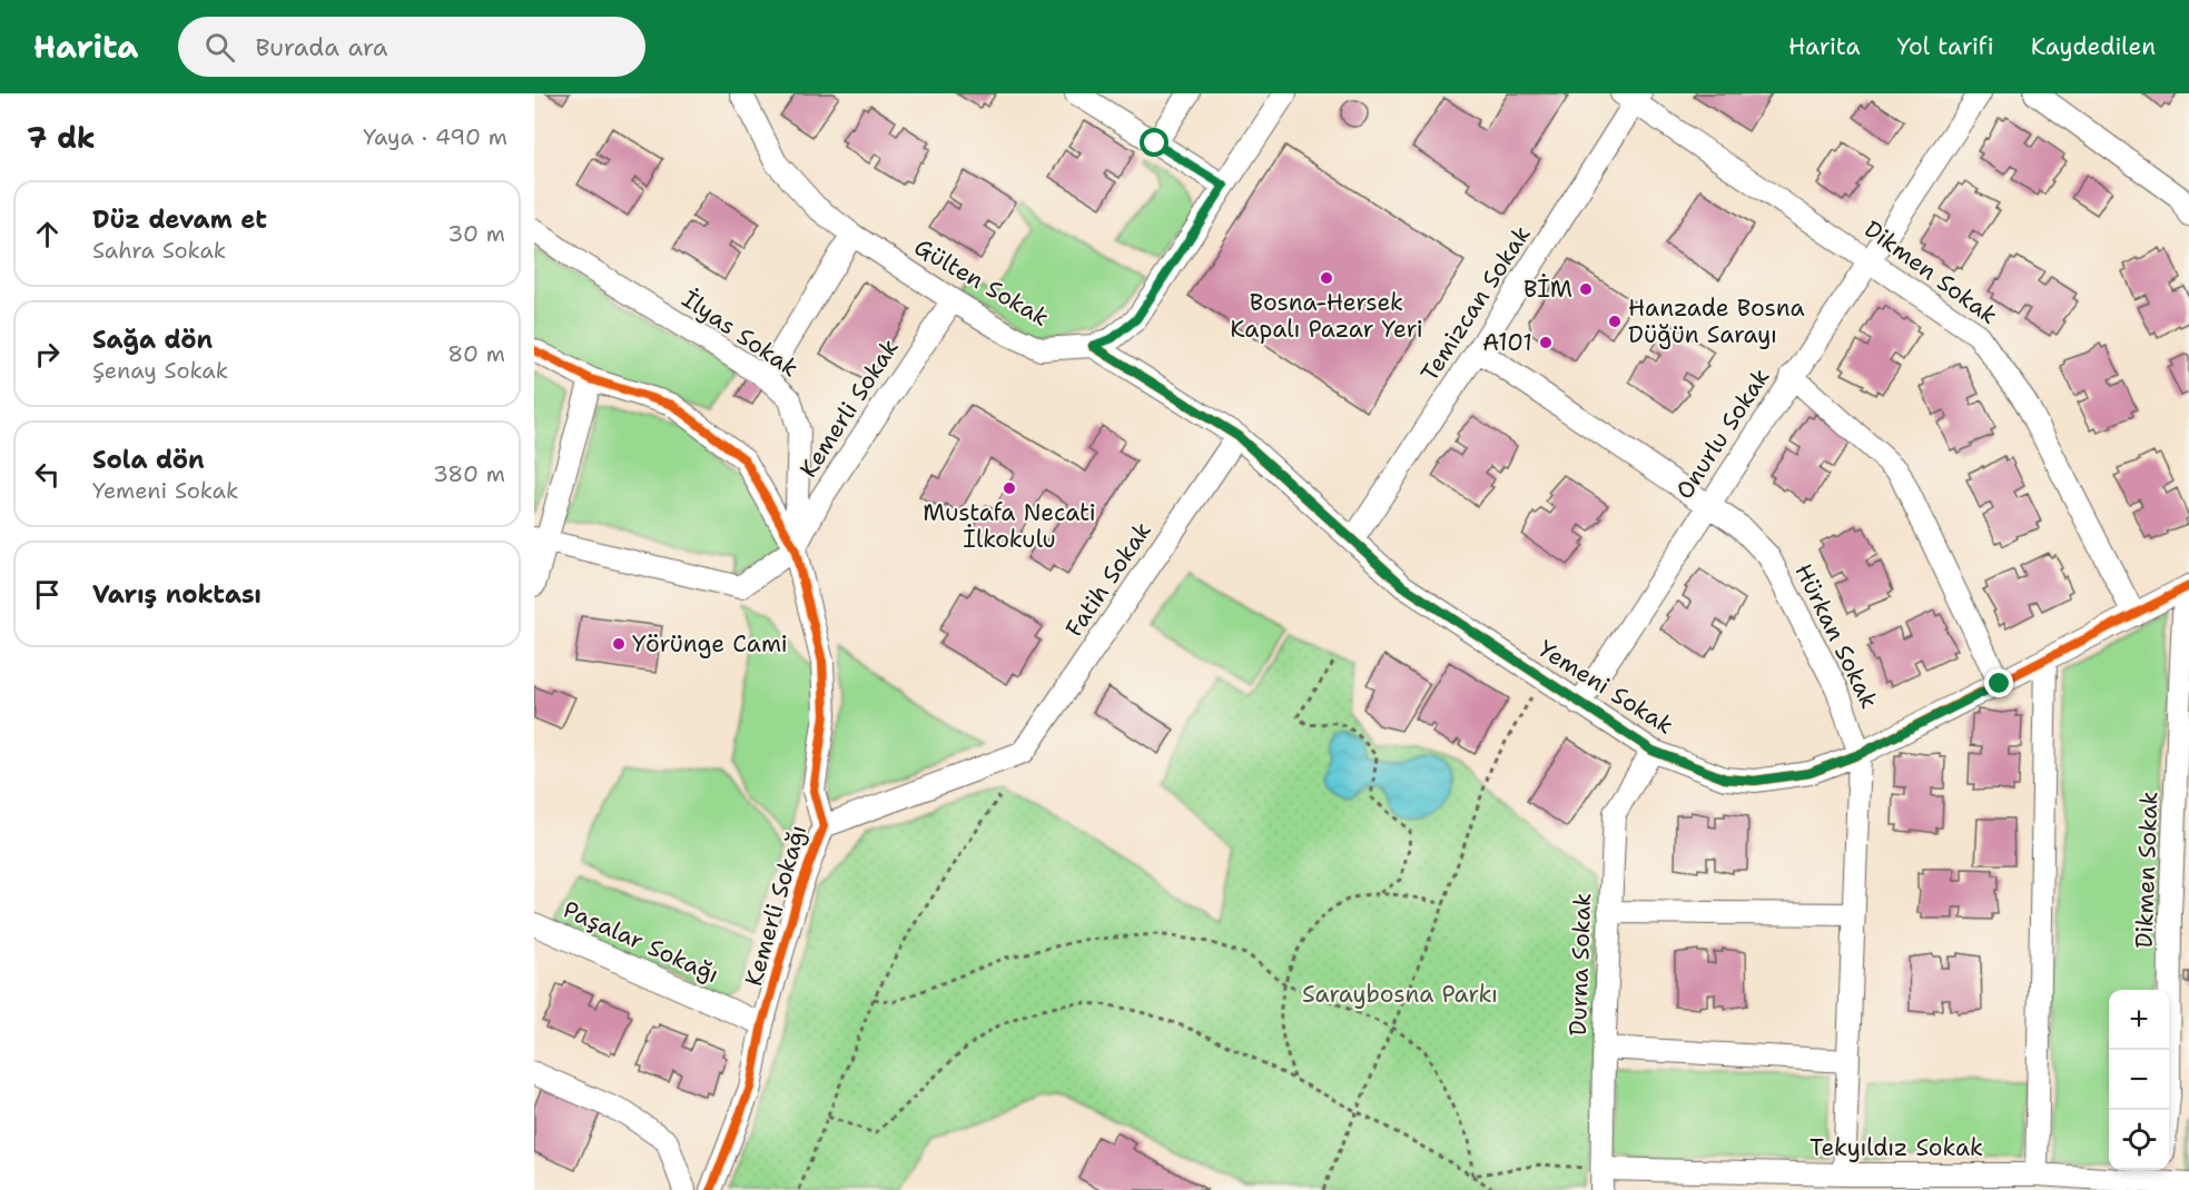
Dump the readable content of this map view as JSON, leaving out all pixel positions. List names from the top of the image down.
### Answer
{
  "streets": {
    "street": [
      "Dikmen Sokak",
      "Gülten Sokak",
      "Temizcan Sokak",
      "İlyas Sokak",
      "Kemerli Sokak",
      "Onurlu Sokak",
      "Fatih Sokak",
      "Hürkan Sokak",
      "Yemeni Sokak",
      "Kemerli Sokağı",
      "Paşalar Sokağı",
      "Durna Sokak",
      "Tekyıldız Sokak"
    ]
  },
  "crossings": [
    ["Dikmen Sokak", "Temizcan Sokak"],
    ["Dikmen Sokak", "Onurlu Sokak"],
    ["Dikmen Sokak", "Yemeni Sokak"],
    ["Gülten Sokak", "Kemerli Sokak"],
    ["Gülten Sokak", "Yemeni Sokak"],
    ["Temizcan Sokak", "Hürkan Sokak"],
    ["Temizcan Sokak", "Yemeni Sokak"],
    ["İlyas Sokak", "Kemerli Sokak"],
    ["İlyas Sokak", "Kemerli Sokağı"],
    ["Kemerli Sokak", "Kemerli Sokağı"],
    ["Onurlu Sokak", "Hürkan Sokak"],
    ["Onurlu Sokak", "Yemeni Sokak"],
    ["Fatih Sokak", "Yemeni Sokak"],
    ["Fatih Sokak", "Kemerli Sokağı"],
    ["Hürkan Sokak", "Yemeni Sokak"],
    ["Hürkan Sokak", "Tekyıldız Sokak"],
    ["Yemeni Sokak", "Durna Sokak"],
    ["Kemerli Sokağı", "Paşalar Sokağı"],
    ["Durna Sokak", "Tekyıldız Sokak"]
  ],
  "parks": ["Saraybosna Parkı"],
  "places": [
    "Bosna-Hersek Kapalı Pazar Yeri",
    "BİM",
    "Hanzade Bosna Düğün Sarayı",
    "A101",
    "Mustafa Necati İlkokulu",
    "Yörünge Cami"
  ],
  "page": {
    "header": "Harita",
    "search": "Burada ara",
    "nav": ["Harita", "Yol tarifi", "Kaydedilen"],
    "heading": ["7 dk", "Yaya · 490 m"],
    "list": [
      ["Düz devam et", "Sahra Sokak", "30 m"],
      ["Sağa dön", "Şenay Sokak", "80 m"],
      ["Sola dön", "Yemeni Sokak", "380 m"],
      "Varış noktası"
    ],
    "map_buttons": ["+", "−"]
  }
}
